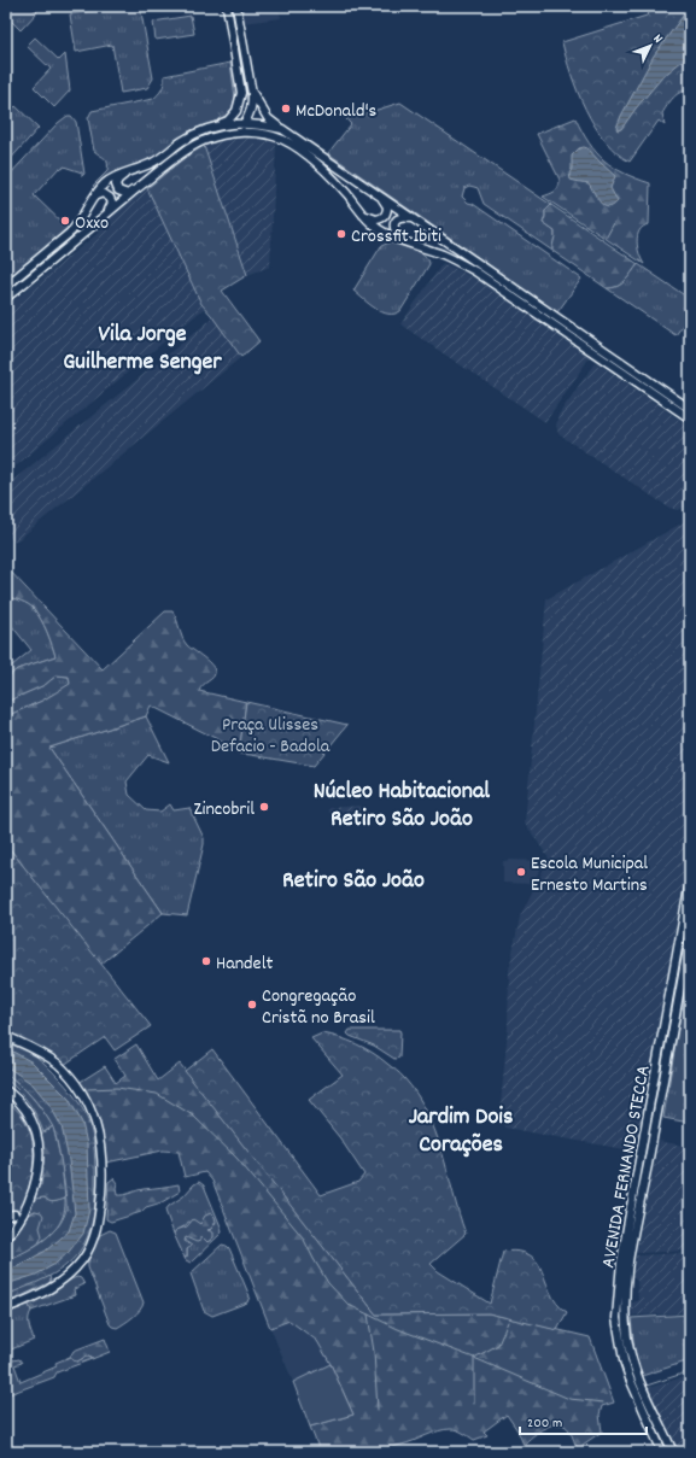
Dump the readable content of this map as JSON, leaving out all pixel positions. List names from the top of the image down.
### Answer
{
  "streets": {
    "main road": ["AVENIDA FERNANDO STECCA"]
  },
  "districts": [
    "Vila Jorge Guilherme Senger",
    "Núcleo Habitacional Retiro São João",
    "Retiro São João",
    "Jardim Dois Corações"
  ],
  "parks": ["Praça Ulisses Defacio - Badola"],
  "places": [
    "McDonald's",
    "Oxxo",
    "Crossfit Ibiti",
    "Zincobril",
    "Escola Municipal Ernesto Martins",
    "Handelt",
    "Congregação Cristã no Brasil"
  ],
  "scale_bar": "200 m",
  "north": "top right"
}
